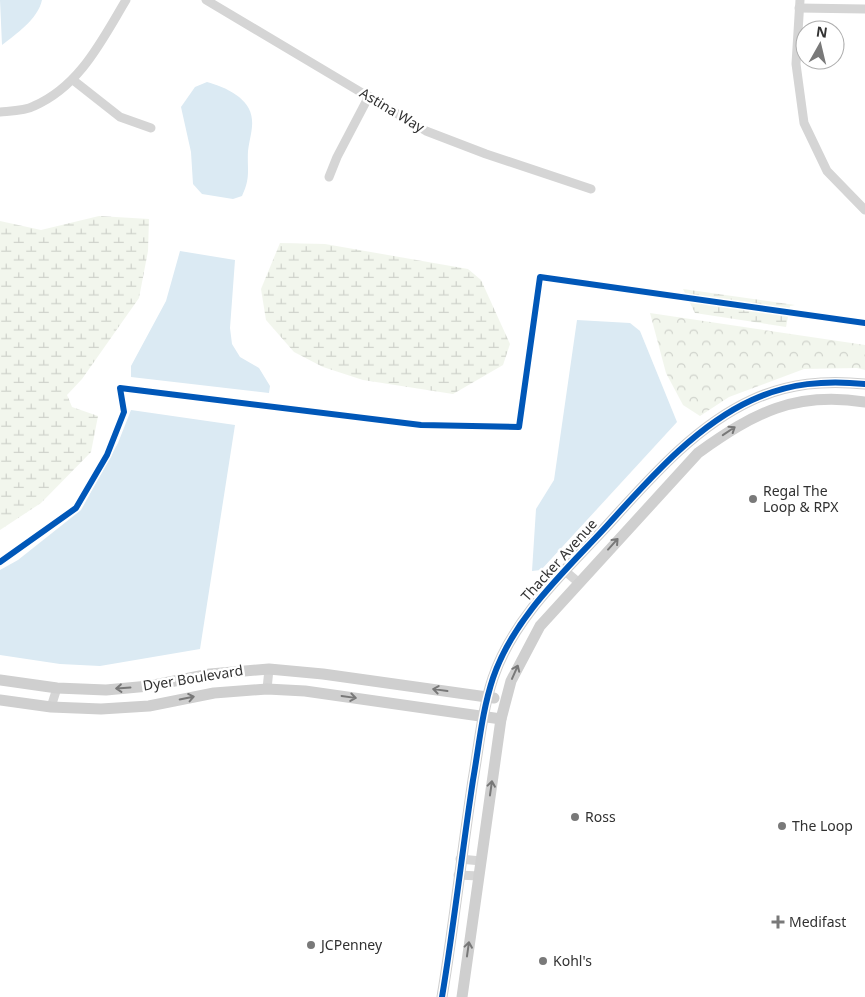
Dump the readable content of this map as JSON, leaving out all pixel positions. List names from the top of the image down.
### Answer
{
  "streets": {
    "street": ["Astina Way", "Thacker Avenue", "Dyer Boulevard"]
  },
  "crossings": [
    ["Thacker Avenue", "Dyer Boulevard"]
  ],
  "places": {
    "other": [
      "Regal The Loop & RPX",
      "Ross",
      "The Loop",
      "JCPenney",
      "Kohl's"
    ],
    "health": ["Medifast"]
  },
  "north": "top"
}
